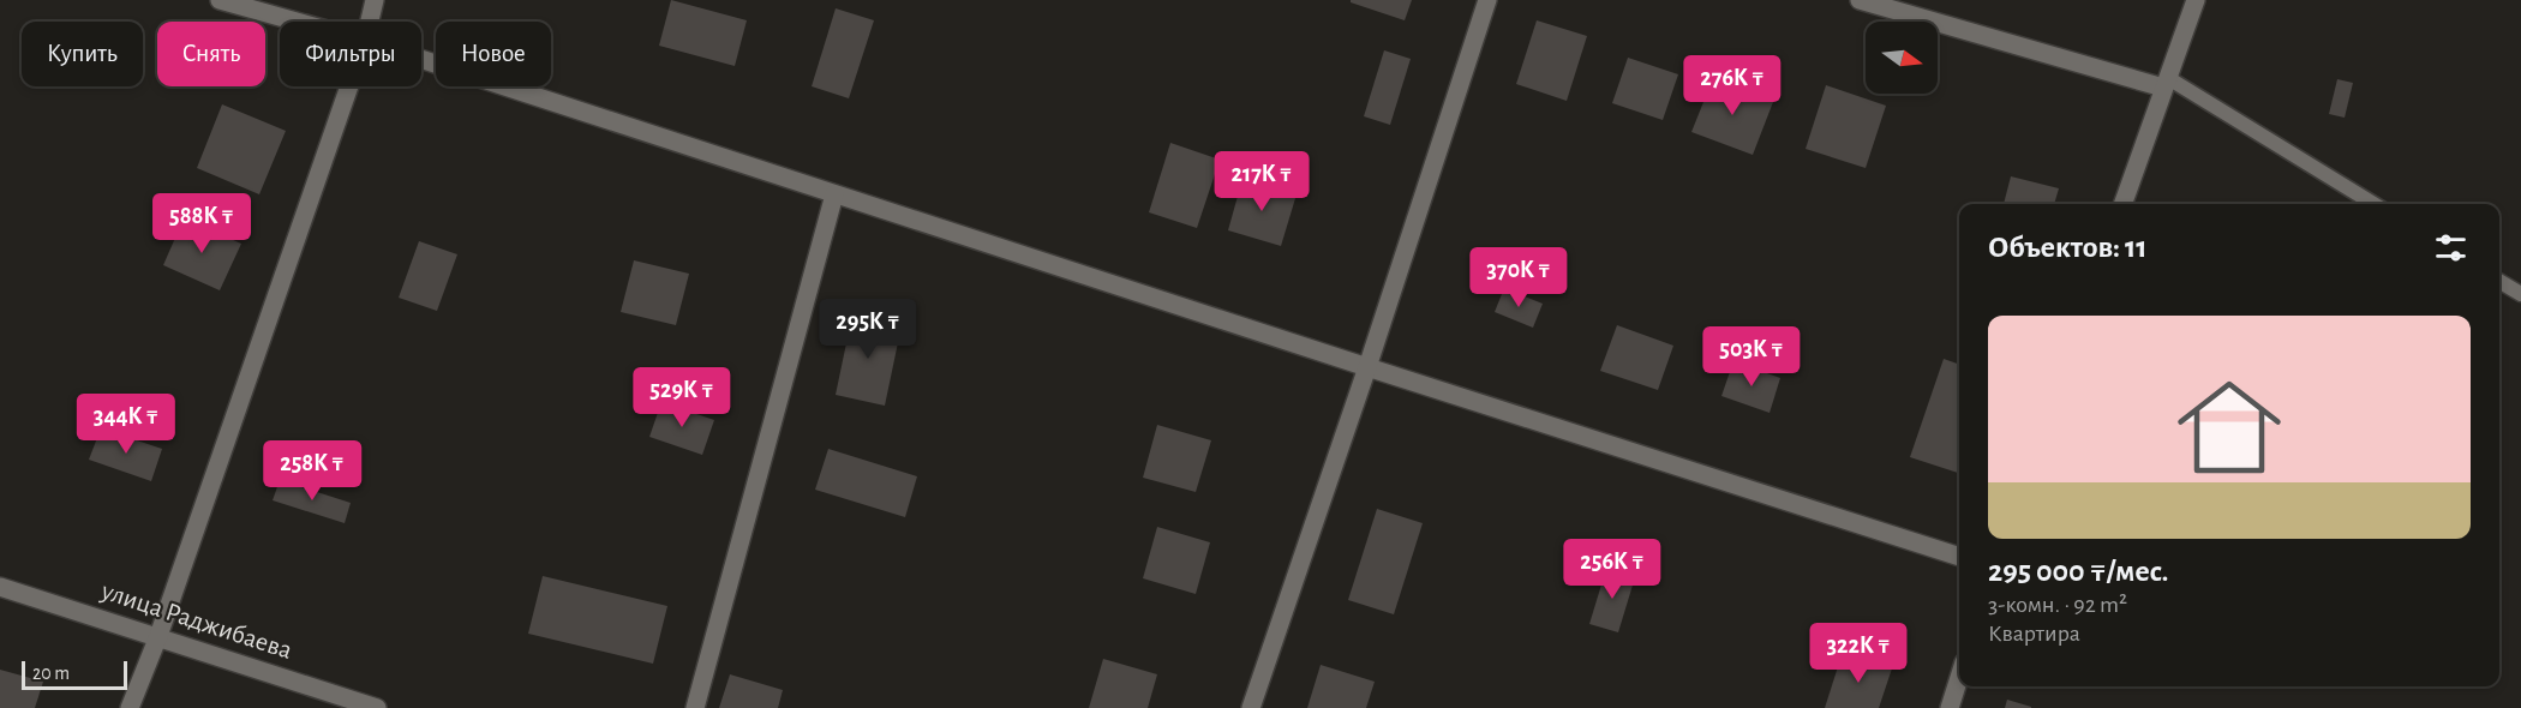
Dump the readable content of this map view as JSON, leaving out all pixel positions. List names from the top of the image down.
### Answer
{
  "streets": {
    "street": ["улица Раджибаева"]
  },
  "scale_bar": "20 m",
  "north": "right",
  "page": {
    "chip": [
      "Купить",
      "Снять",
      "Фильтры",
      "Новое"
    ],
    "price": [
      "276K ₸",
      "217K ₸",
      "588K ₸",
      "370K ₸",
      "295K ₸",
      "503K ₸",
      "529K ₸",
      "344K ₸",
      "258K ₸",
      "256K ₸",
      "322K ₸"
    ],
    "heading": "Объектов: 11",
    "list": [
      {
        "name": "295 000 ₸/мес.",
        "note": "3-комн. · 92 m² · Квартира"
      }
    ],
    "scale": "20 m"
  }
}
